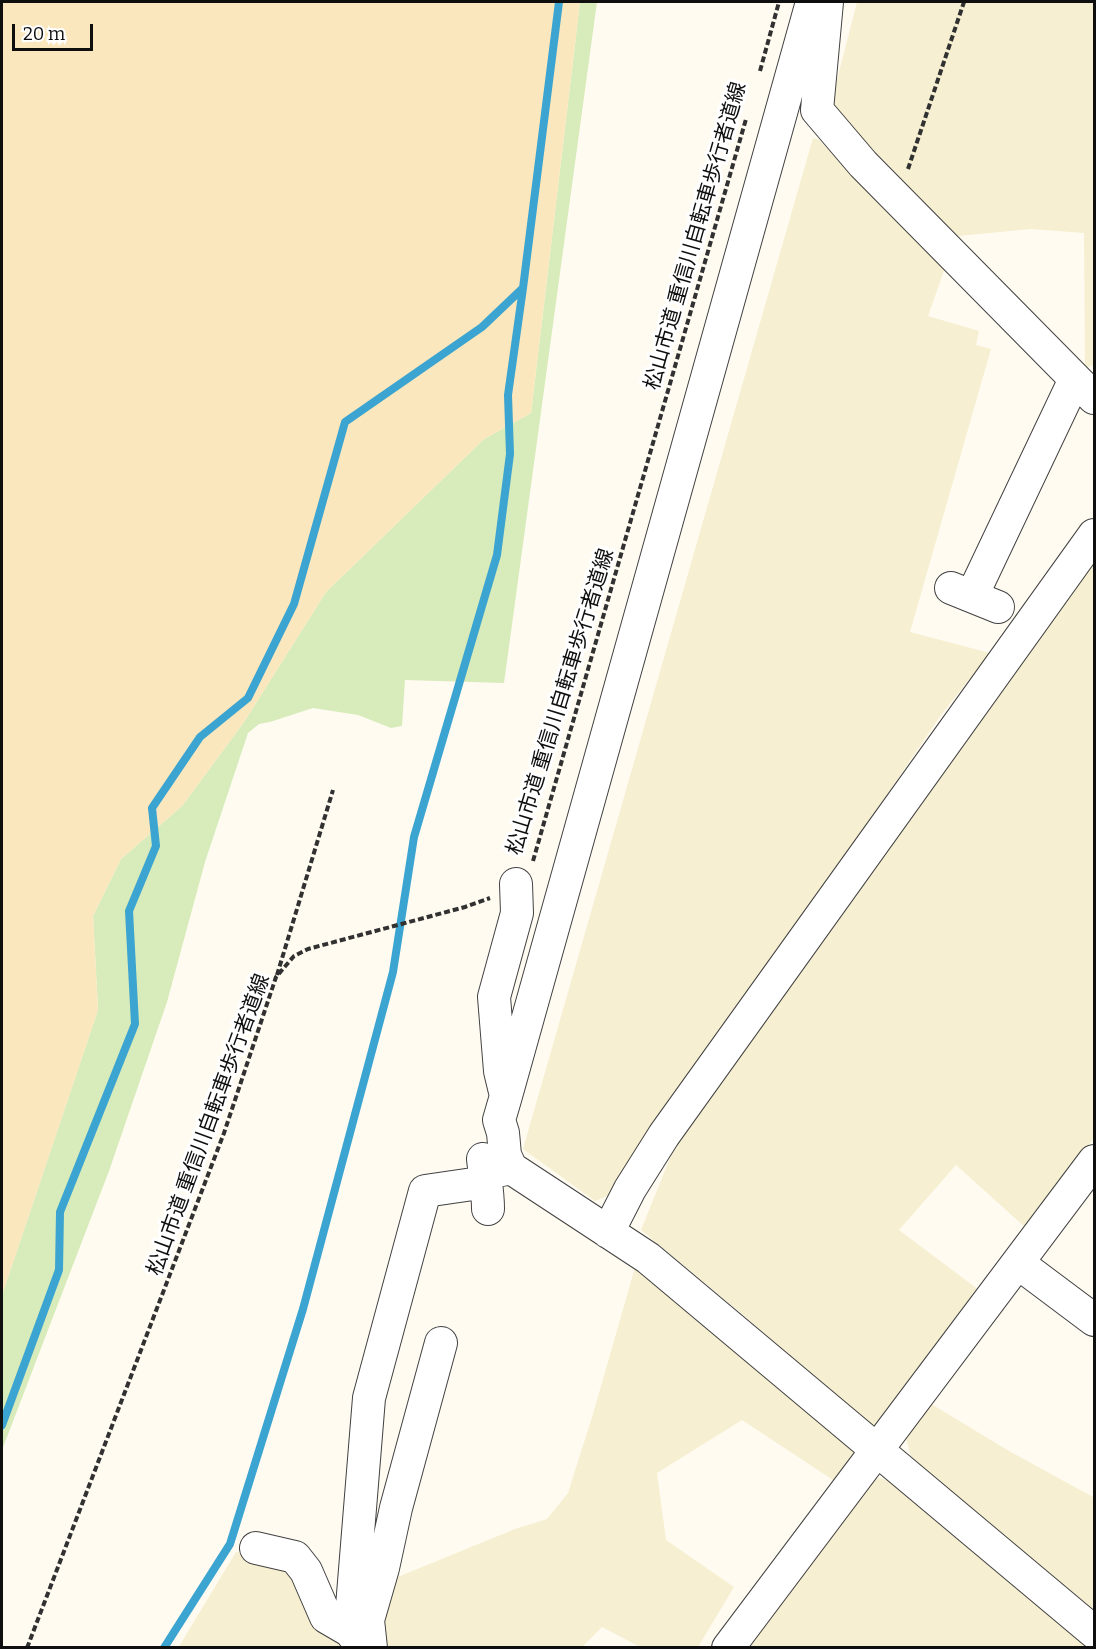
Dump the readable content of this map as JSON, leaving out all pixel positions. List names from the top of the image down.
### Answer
{
  "streets": {
    "path": ["松山市道 重信川自転車歩行者道線"]
  },
  "scale_bar": "20 m"
}
